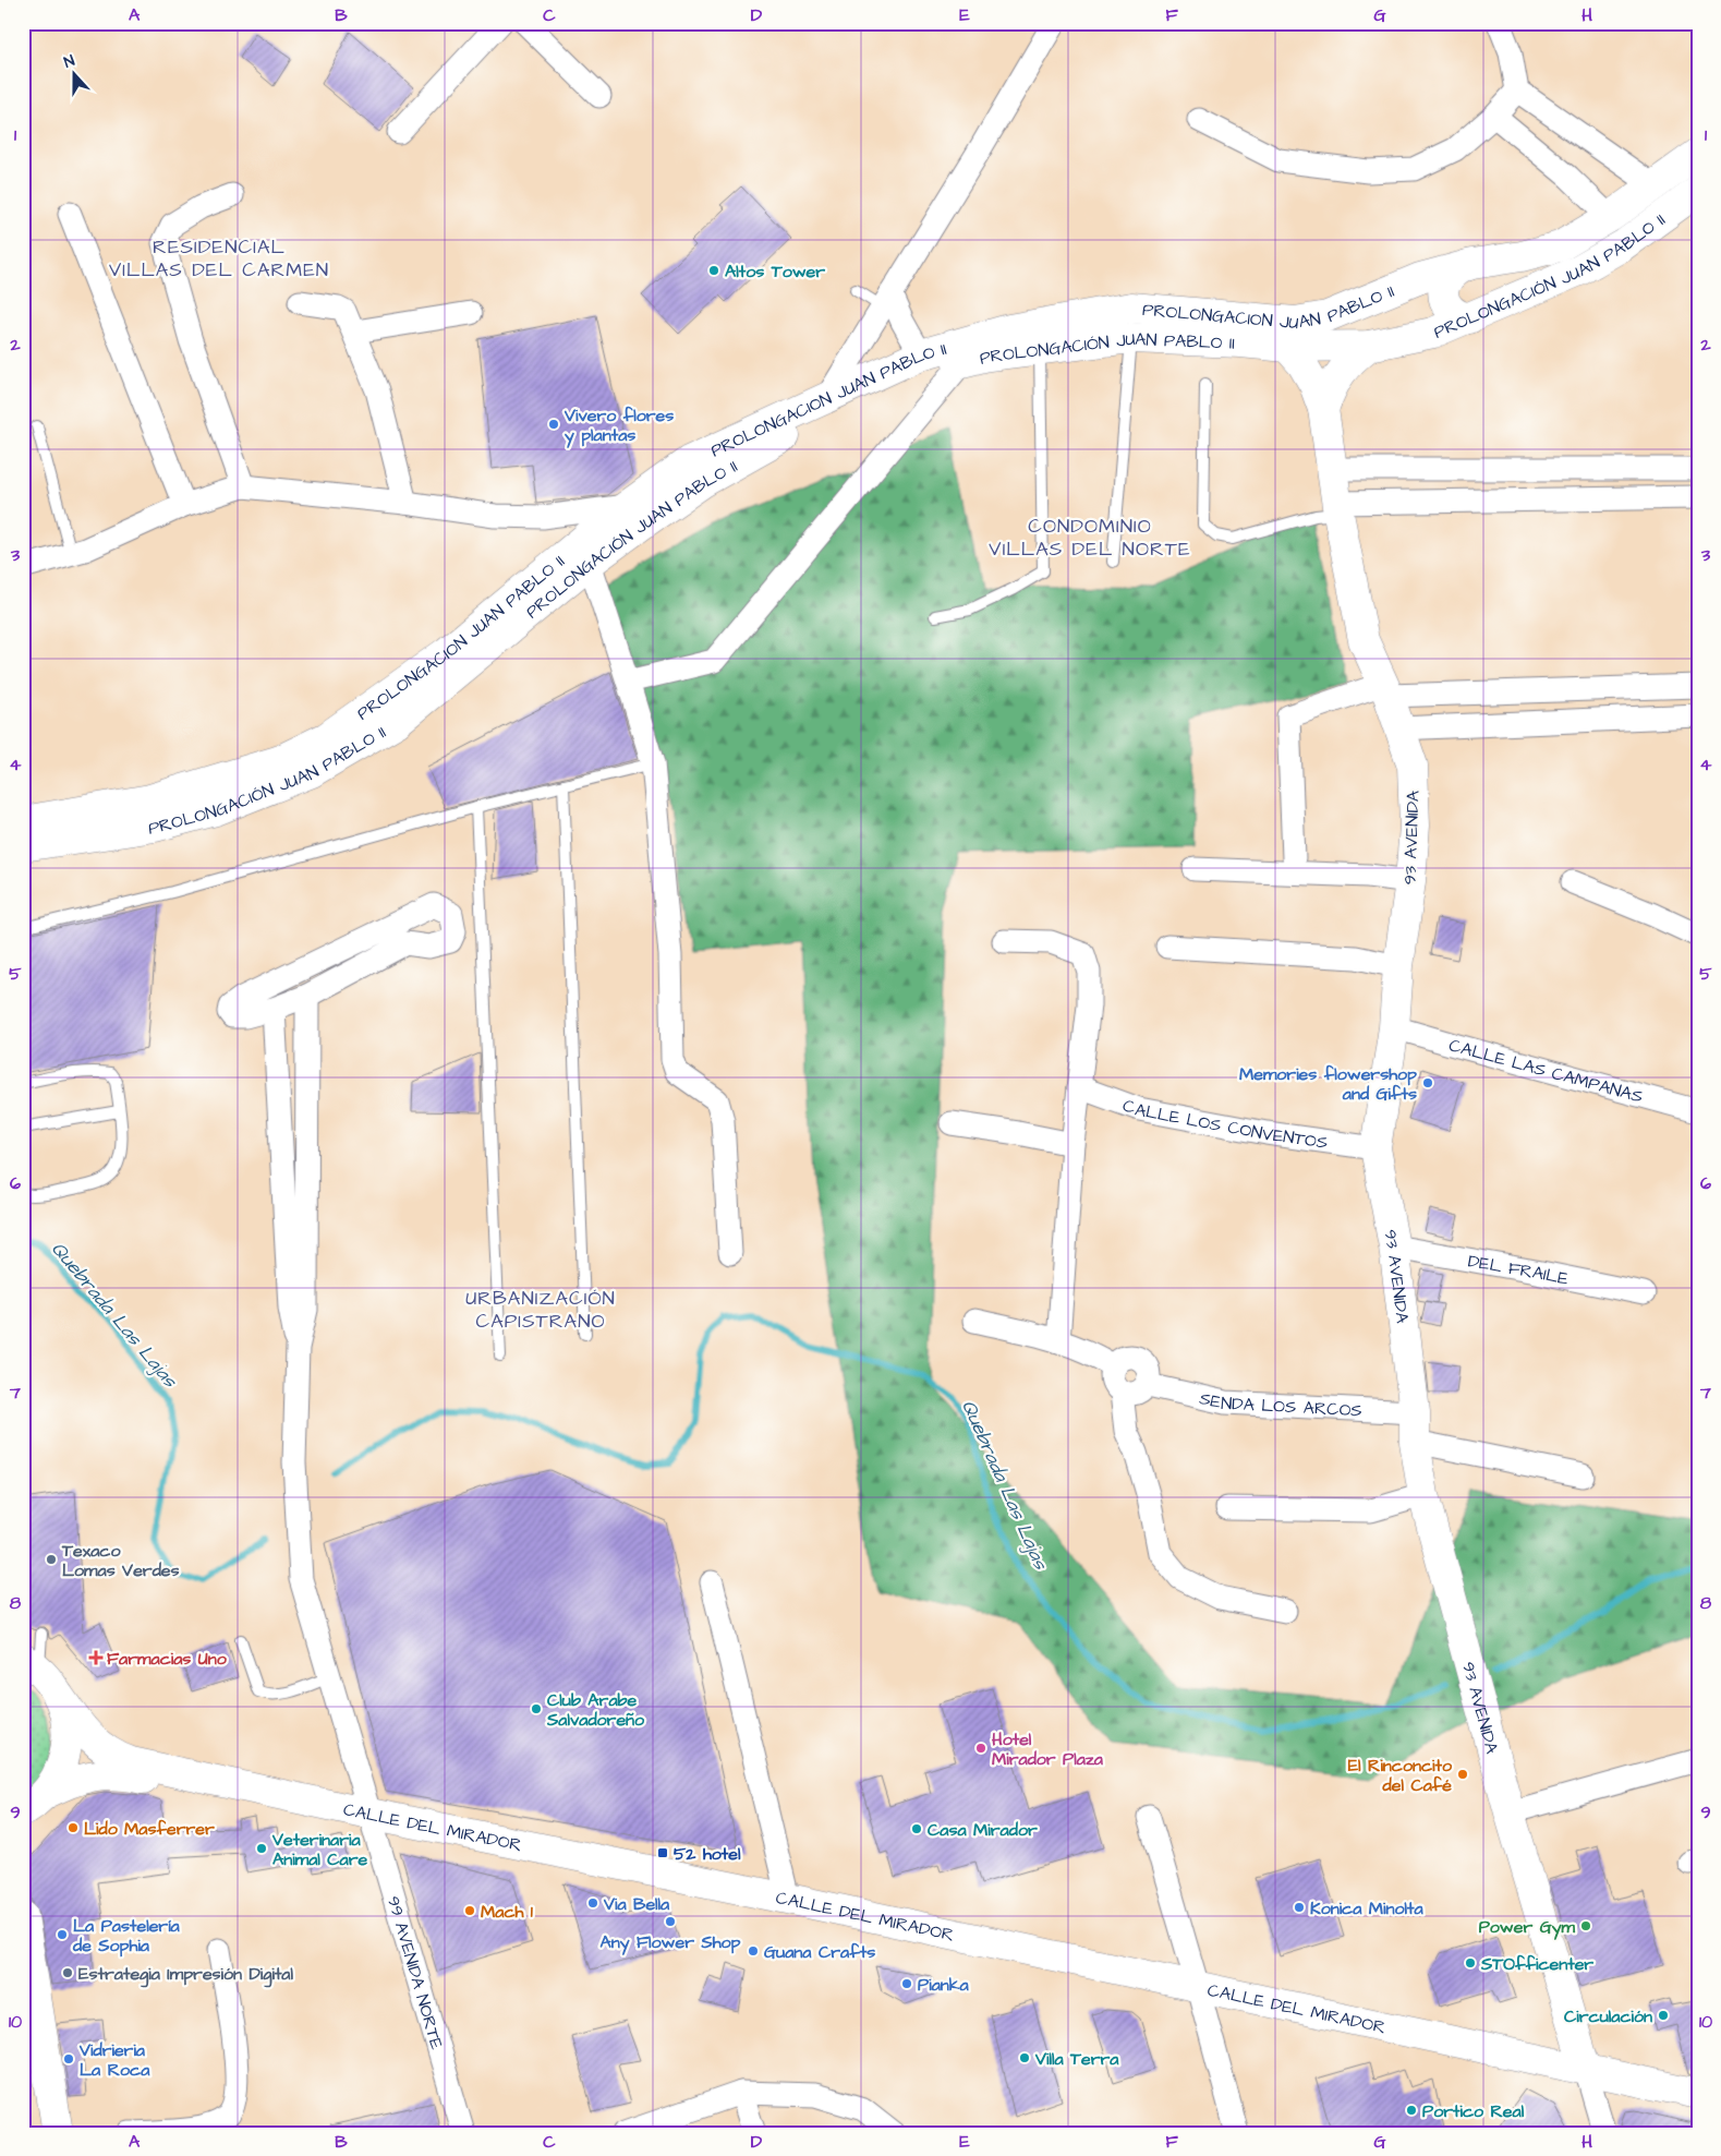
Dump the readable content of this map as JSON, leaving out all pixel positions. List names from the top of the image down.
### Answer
{
  "streets": {
    "main road": [
      "PROLONGACIÓN JUAN PABLO II",
      "PROLONGACION JUAN PABLO II",
      "93 AVENIDA",
      "CALLE DEL MIRADOR"
    ],
    "street": [
      "CALLE LAS CAMPANAS",
      "CALLE LOS CONVENTOS",
      "DEL FRAILE",
      "SENDA LOS ARCOS",
      "99 AVENIDA NORTE"
    ]
  },
  "crossings": [
    ["PROLONGACIÓN JUAN PABLO II", "93 AVENIDA"],
    ["93 AVENIDA", "CALLE LAS CAMPANAS"],
    ["93 AVENIDA", "CALLE LOS CONVENTOS"],
    ["93 AVENIDA", "DEL FRAILE"],
    ["93 AVENIDA", "SENDA LOS ARCOS"],
    ["93 AVENIDA", "CALLE DEL MIRADOR"],
    ["CALLE DEL MIRADOR", "99 AVENIDA NORTE"]
  ],
  "districts": ["RESIDENCIAL VILLAS DEL CARMEN", "CONDOMINIO VILLAS DEL NORTE", "URBANIZACIÓN CAPISTRANO"],
  "water": ["Quebrada Las Lajas"],
  "places": {
    "other": [
      "Altos Tower",
      "Vivero flores y plantas",
      "Memories flowershop and Gifts",
      "Texaco Lomas Verdes",
      "Club Arabe Salvadoreño",
      "Hotel Mirador Plaza",
      "El Rinconcito del Café",
      "Lido Masferrer",
      "Casa Mirador",
      "Veterinaria Animal Care",
      "Via Bella",
      "Konica Minolta",
      "Mach 1",
      "Any Flower Shop",
      "Power Gym",
      "La Pastelería de Sophia",
      "Guana Crafts",
      "STOfficenter",
      "Estrategia Impresión Digital",
      "Pianka",
      "Circulación",
      "Villa Terra",
      "Vidrieria La Roca",
      "Portico Real"
    ],
    "health": ["Farmacias Uno"],
    "transit": ["52 hotel"]
  },
  "north": "top",
  "grid": {
    "columns": [
      "A",
      "B",
      "C",
      "D",
      "E",
      "F",
      "G",
      "H"
    ],
    "rows": [
      "1",
      "2",
      "3",
      "4",
      "5",
      "6",
      "7",
      "8",
      "9",
      "10"
    ]
  }
}
